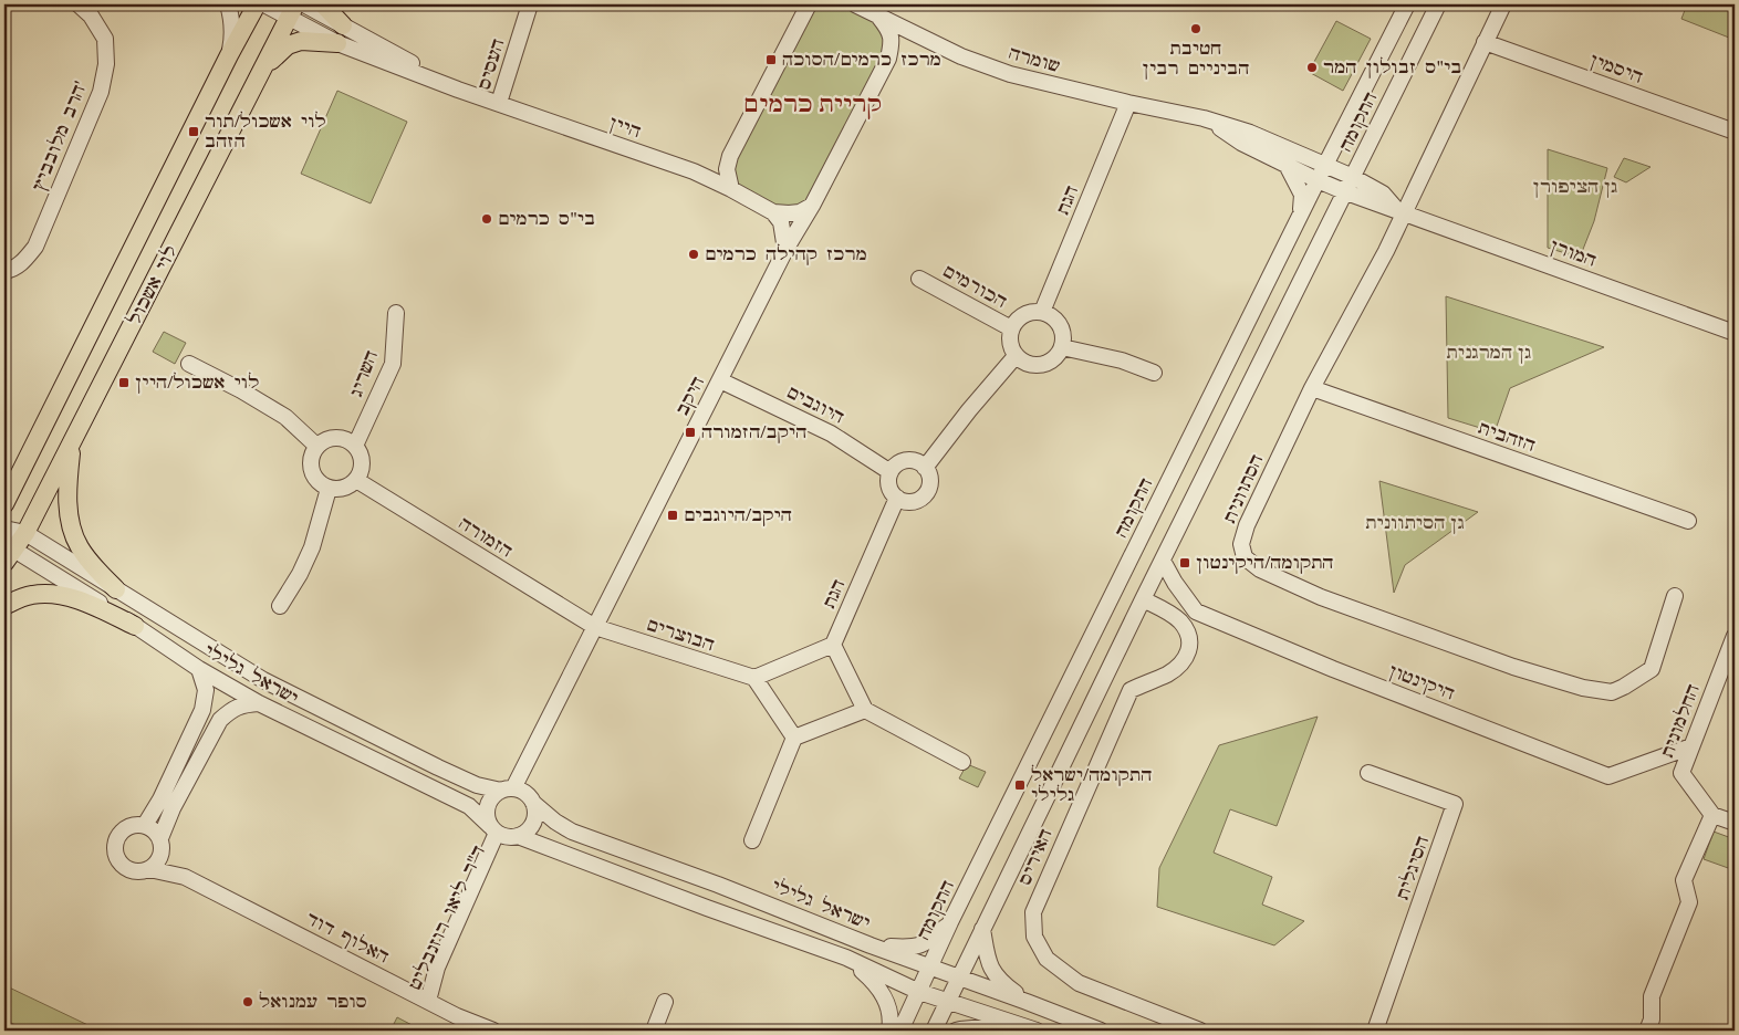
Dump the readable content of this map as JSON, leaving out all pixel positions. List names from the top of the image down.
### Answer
{
  "streets": {
    "main road": ["לוי אשכול"],
    "street": [
      "שומרה",
      "העסיס",
      "היסמין",
      "התקומה",
      "היין",
      "הרב מלובביץ'",
      "הגת",
      "המורן",
      "הכורמים",
      "השריג",
      "היקב",
      "היוגבים",
      "הזהבית",
      "הסתוונית",
      "הזמורה",
      "הבוצרים",
      "ישראל גלילי",
      "היקינטון",
      "החלמונית",
      "האיריס",
      "הסיגלית",
      "ד\"ר ליאו רוזנבליט",
      "האלוף דוד"
    ]
  },
  "crossings": [
    ["שומרה", "התקומה"],
    ["שומרה", "הגת"],
    ["שומרה", "המורן"],
    ["שומרה", "היקב"],
    ["העסיס", "היין"],
    ["היסמין", "הסתוונית"],
    ["התקומה", "המורן"],
    ["התקומה", "ישראל גלילי"],
    ["התקומה", "היקינטון"],
    ["התקומה", "האיריס"],
    ["היין", "לוי אשכול"],
    ["הגת", "הכורמים"],
    ["הגת", "היוגבים"],
    ["המורן", "הסתוונית"],
    ["לוי אשכול", "ישראל גלילי"],
    ["השריג", "הזמורה"],
    ["היקב", "היוגבים"],
    ["היקב", "הזמורה"],
    ["היקב", "הבוצרים"],
    ["היקב", "ישראל גלילי"],
    ["היקב", "ד\"ר ליאו רוזנבליט"],
    ["הזהבית", "הסתוונית"],
    ["הזמורה", "הבוצרים"],
    ["ישראל גלילי", "ד\"ר ליאו רוזנבליט"],
    ["היקינטון", "החלמונית"],
    ["ד\"ר ליאו רוזנבליט", "האלוף דוד"]
  ],
  "districts": ["קריית כרמים"],
  "parks": ["גן הציפורן", "גן המרגנית", "גן הסיתוונית"],
  "places": {
    "other": [
      "חטיבת הביניים רבין",
      "בי\"ס זבולון המר",
      "בי\"ס כרמים",
      "מרכז קהילה כרמים",
      "סופר עמנואל"
    ],
    "transit": [
      "מרכז כרמים/הסוכה",
      "לוי אשכול/תור הזהב",
      "לוי אשכול/היין",
      "היקב/הזמורה",
      "היקב/היוגבים",
      "התקומה/היקינטון",
      "התקומה/ישראל גלילי"
    ]
  }
}
